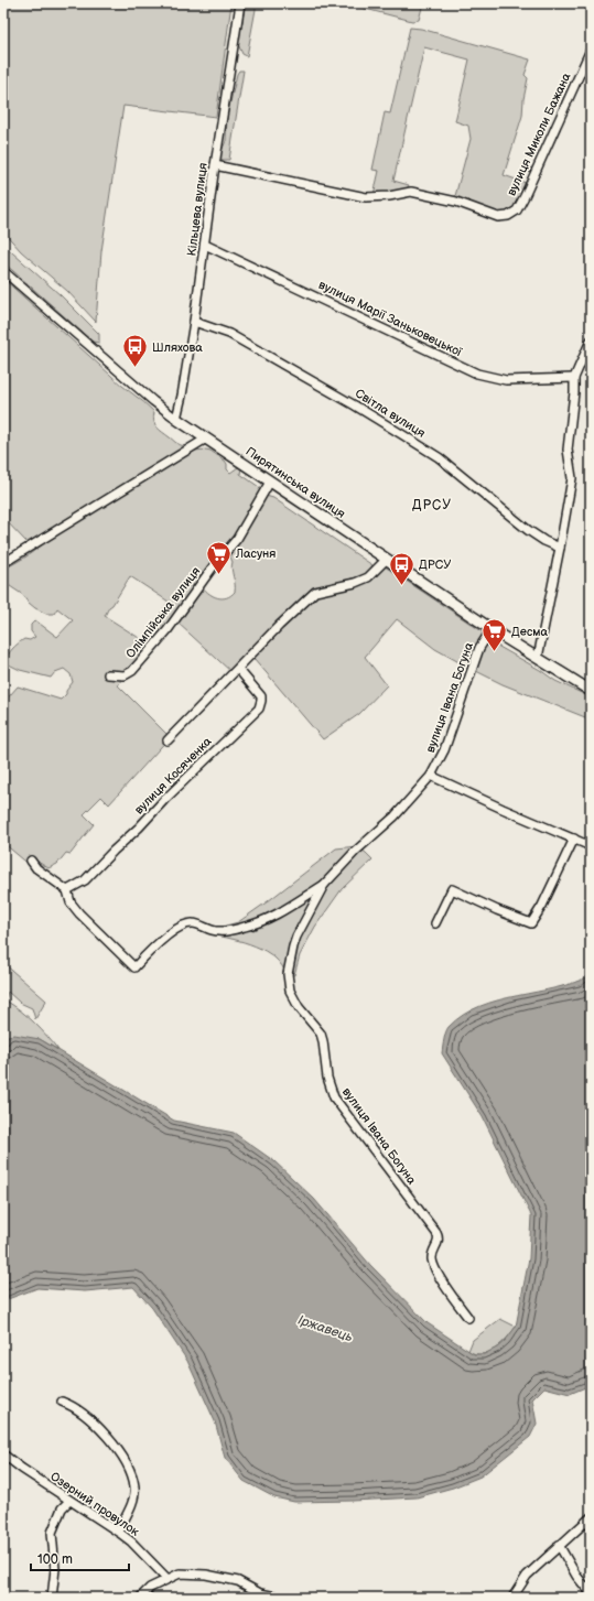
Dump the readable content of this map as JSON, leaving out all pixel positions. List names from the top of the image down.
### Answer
{
  "streets": {
    "main road": ["Пирятинська вулиця"],
    "street": [
      "вулиця Миколи Бажана",
      "Кільцева вулиця",
      "вулиця Марії Заньковецької",
      "Світла вулиця",
      "Олімпійська вулиця",
      "вулиця Івана Богуна",
      "вулиця Косяченка",
      "Озерний провулок"
    ]
  },
  "crossings": [
    ["вулиця Миколи Бажана", "Кільцева вулиця"],
    ["Кільцева вулиця", "вулиця Марії Заньковецької"],
    ["Кільцева вулиця", "Світла вулиця"],
    ["Кільцева вулиця", "Пирятинська вулиця"],
    ["Пирятинська вулиця", "Олімпійська вулиця"],
    ["Пирятинська вулиця", "вулиця Івана Богуна"],
    ["вулиця Івана Богуна", "вулиця Косяченка"]
  ],
  "districts": ["ДРСУ"],
  "water": ["Іржавець"],
  "places": {
    "bus stop": ["Шляхова", "ДРСУ"],
    "supermarket": ["Ласуня", "Десма"]
  },
  "scale_bar": "100 m"
}
